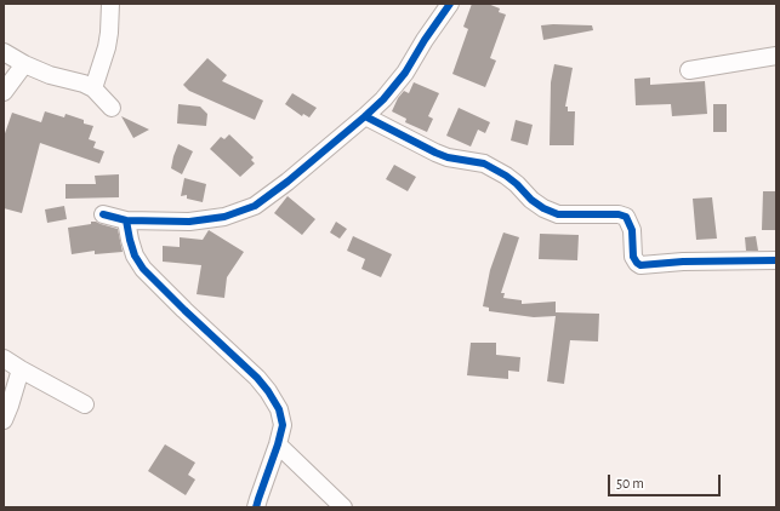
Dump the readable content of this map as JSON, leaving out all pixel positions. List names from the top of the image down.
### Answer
{
  "scale_bar": "50 m"
}
